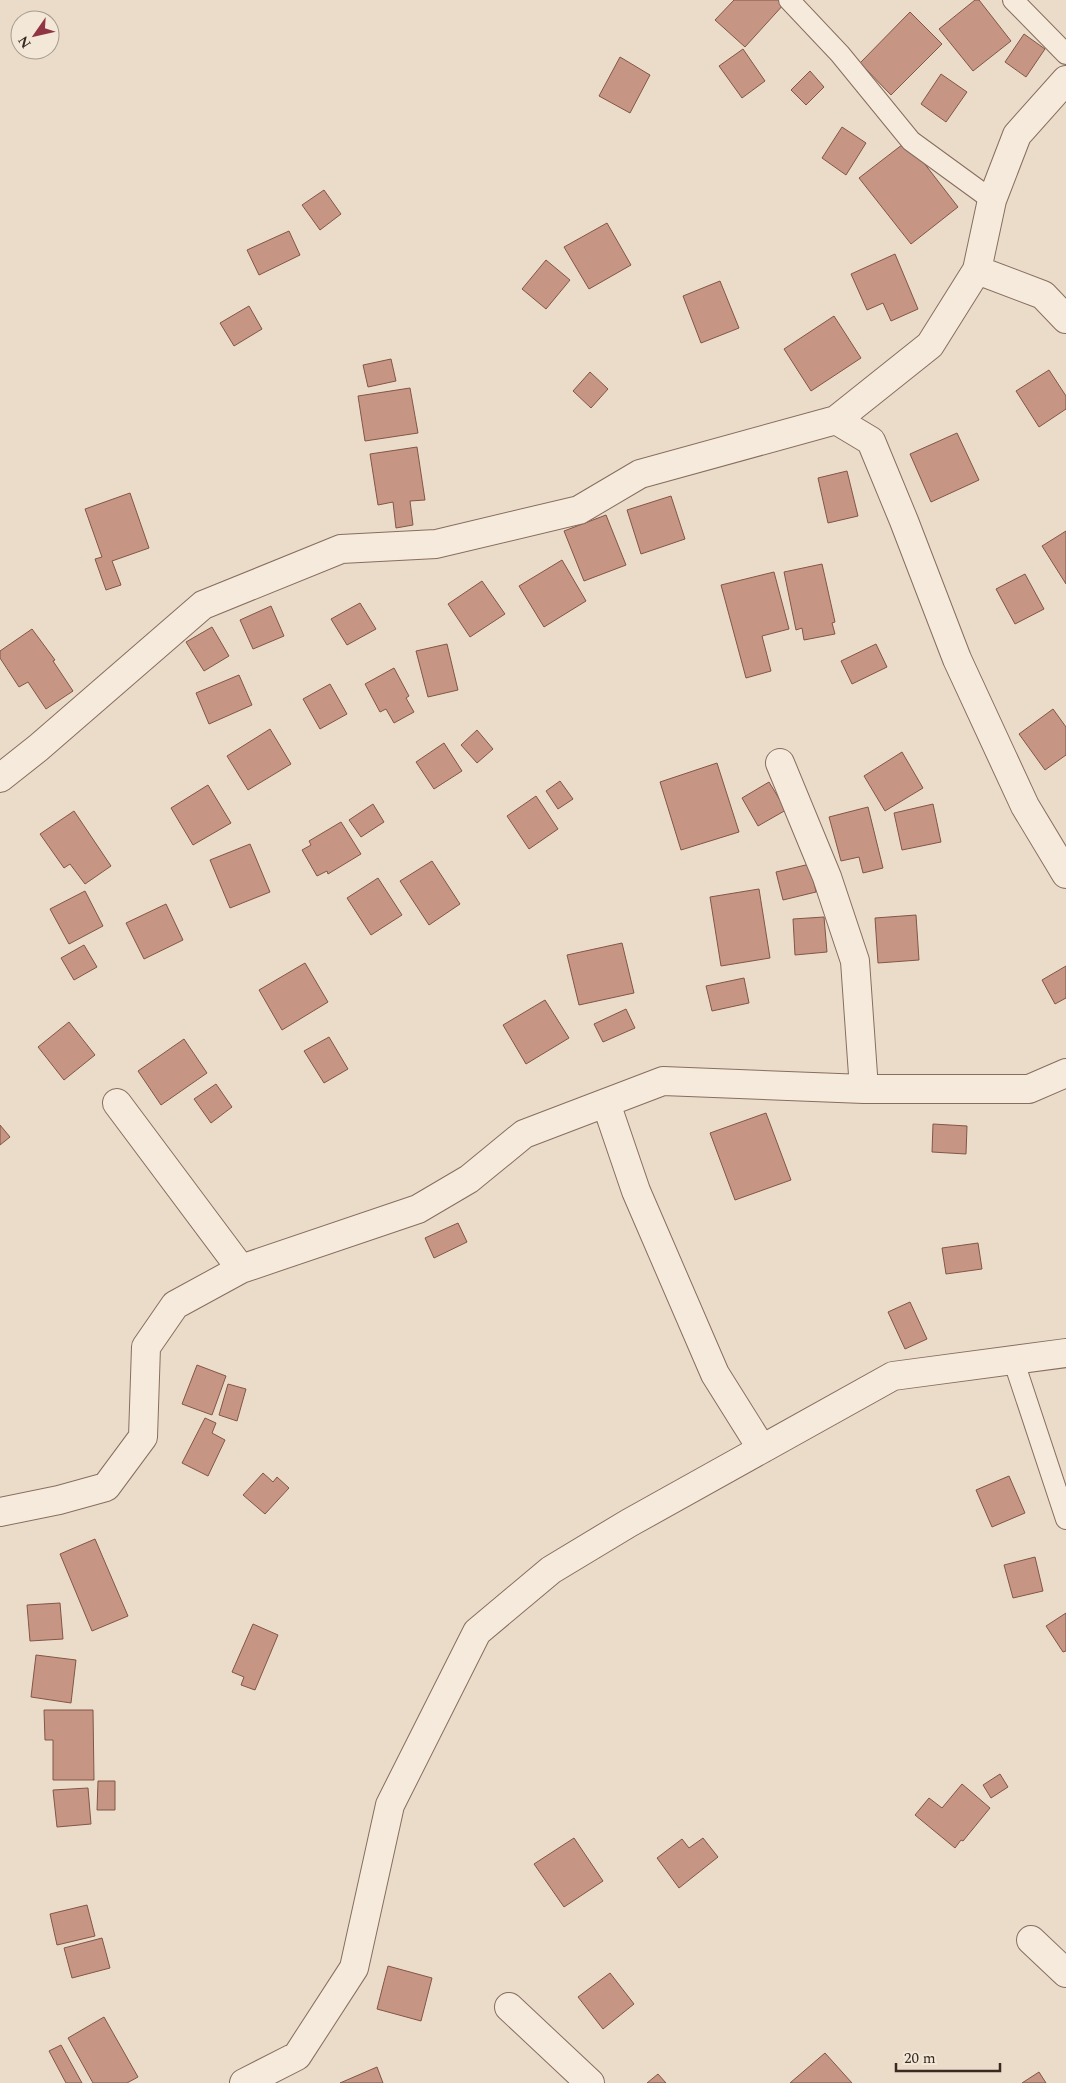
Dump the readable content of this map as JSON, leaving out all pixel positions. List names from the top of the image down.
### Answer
{
  "scale_bar": "20 m",
  "north": "bottom left"
}
